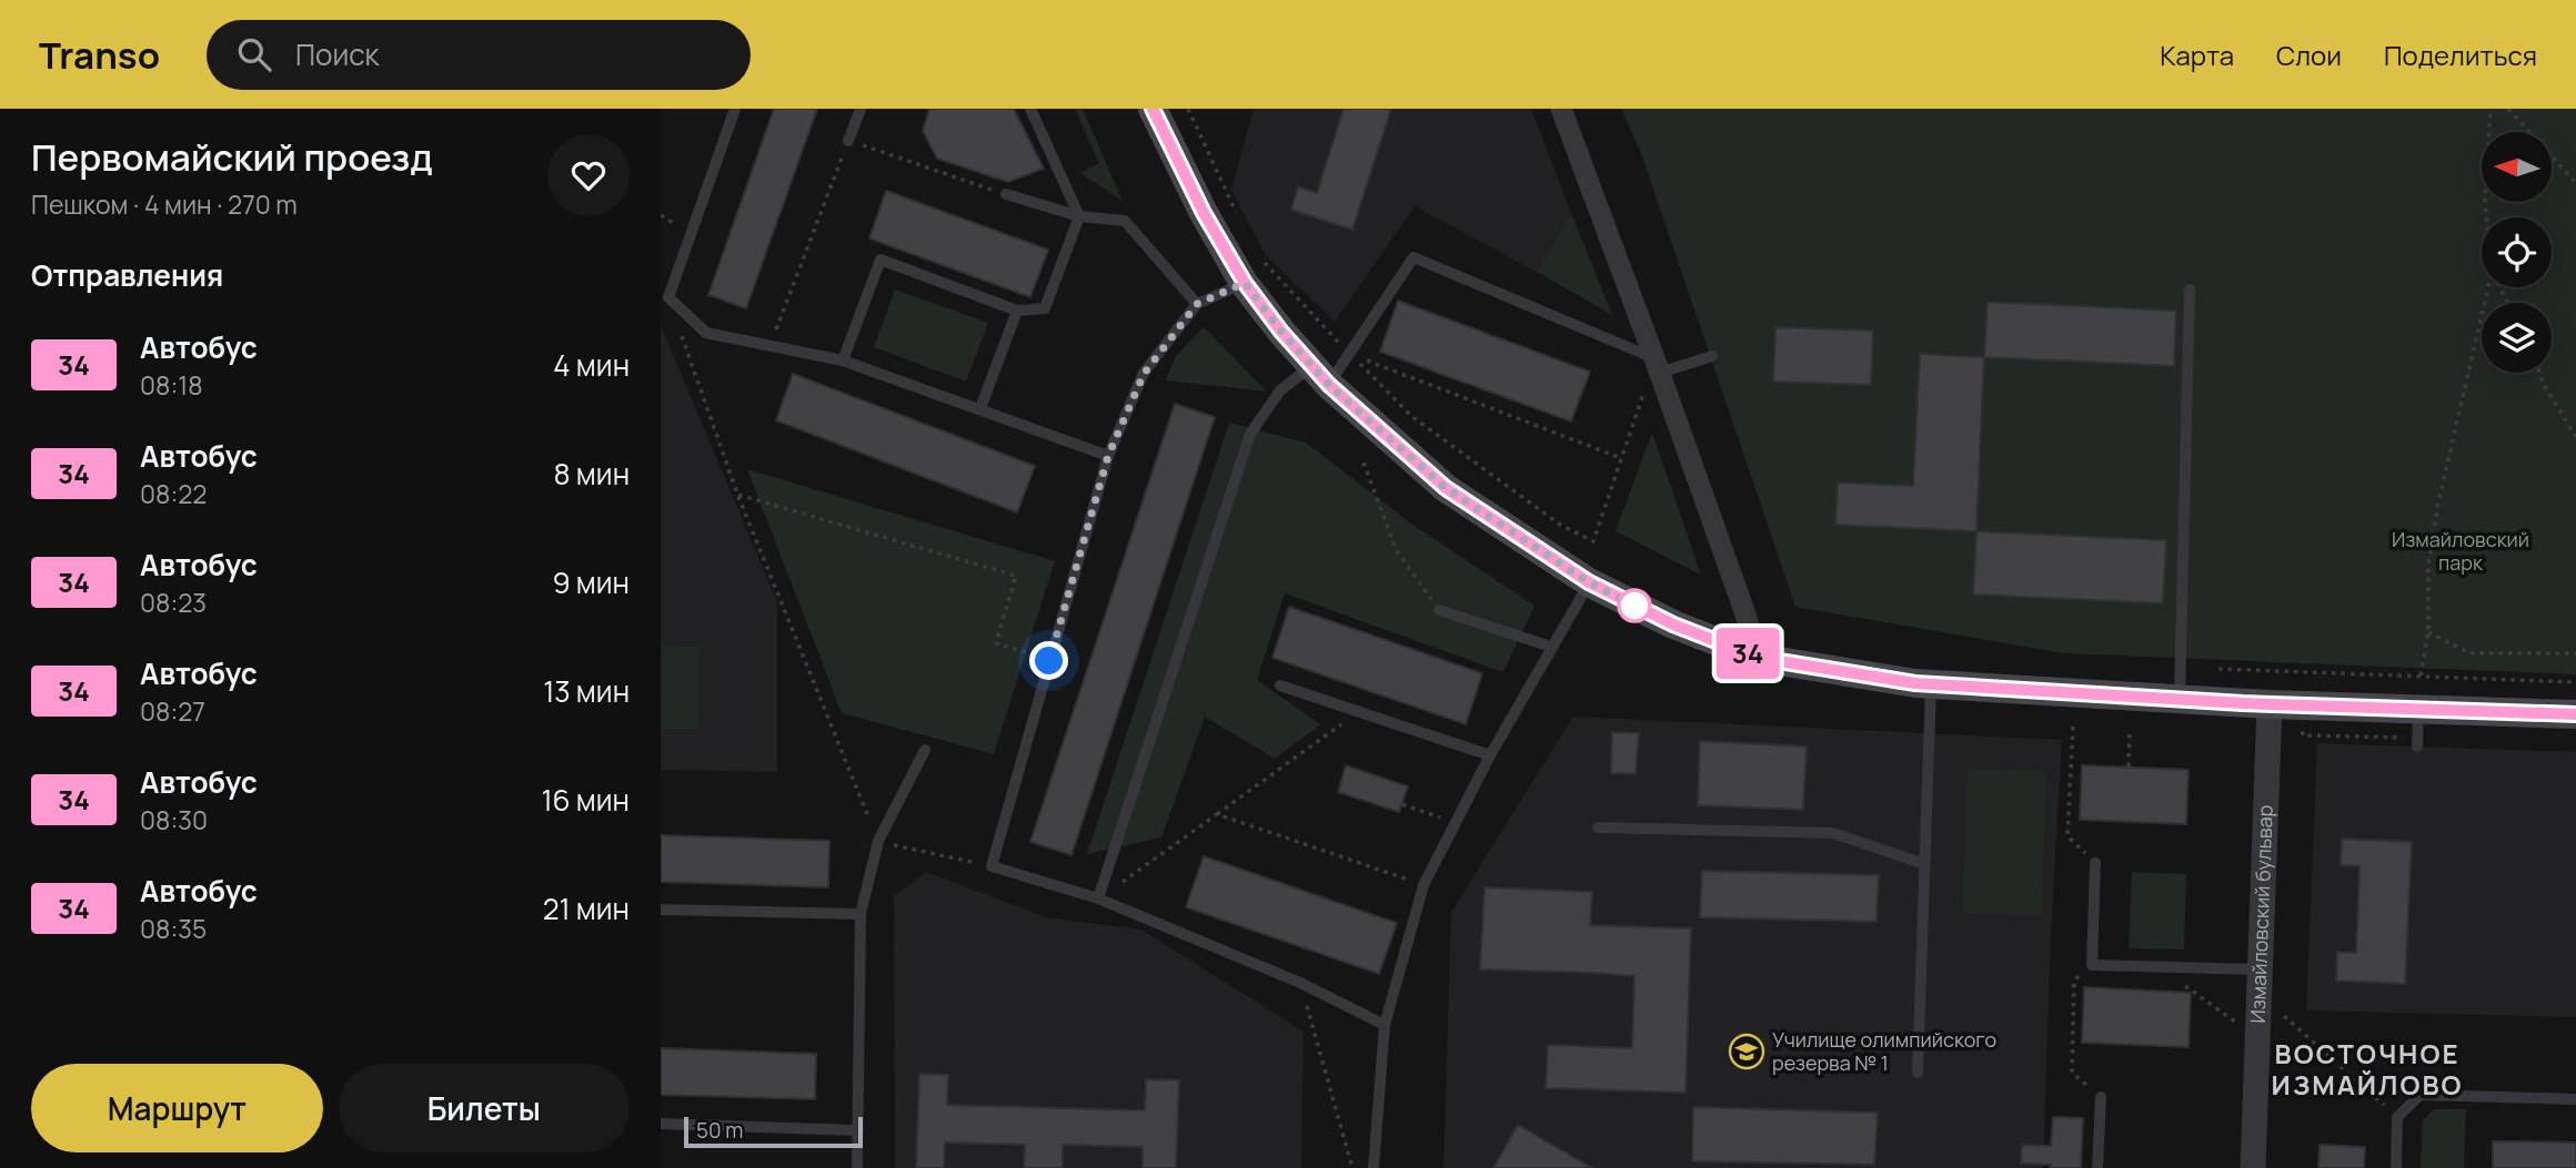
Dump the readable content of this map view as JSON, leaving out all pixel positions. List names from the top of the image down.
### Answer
{
  "streets": {
    "street": ["Измайловский бульвар"]
  },
  "districts": ["ВОСТОЧНОЕ ИЗМАЙЛОВО"],
  "parks": ["Измайловский парк"],
  "places": {
    "school or university": ["Училище олимпийского резерва № 1"]
  },
  "lines": ["bus line 34"],
  "scale_bar": "50 m",
  "north": "left",
  "page": {
    "header": "Transo",
    "search": "Поиск",
    "nav": ["Карта", "Слои", "Поделиться"],
    "heading": [
      ["Первомайский проезд", "Пешком · 4 мин · 270 m"],
      "Отправления"
    ],
    "on_map": "34",
    "list": [
      {
        "mark": "34",
        "name": "Автобус",
        "note": "08:18",
        "value": "4 мин"
      },
      {
        "mark": "34",
        "name": "Автобус",
        "note": "08:22",
        "value": "8 мин"
      },
      {
        "mark": "34",
        "name": "Автобус",
        "note": "08:23",
        "value": "9 мин"
      },
      {
        "mark": "34",
        "name": "Автобус",
        "note": "08:27",
        "value": "13 мин"
      },
      {
        "mark": "34",
        "name": "Автобус",
        "note": "08:30",
        "value": "16 мин"
      },
      {
        "mark": "34",
        "name": "Автобус",
        "note": "08:35",
        "value": "21 мин"
      }
    ],
    "buttons": ["Маршрут", "Билеты"],
    "scale": "50 m"
  }
}
